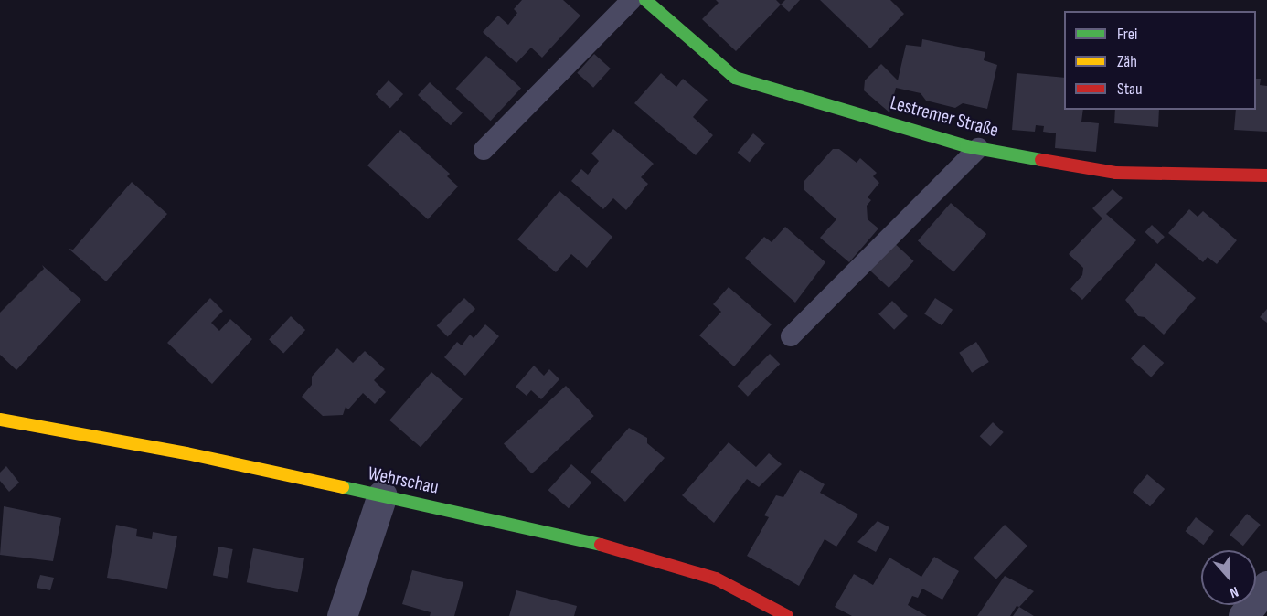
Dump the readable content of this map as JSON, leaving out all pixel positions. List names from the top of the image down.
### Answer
{
  "streets": {
    "street": ["Lestremer Straße", "Wehrschau"]
  },
  "legend": ["Frei", "Zäh", "Stau"],
  "north": "bottom"
}
